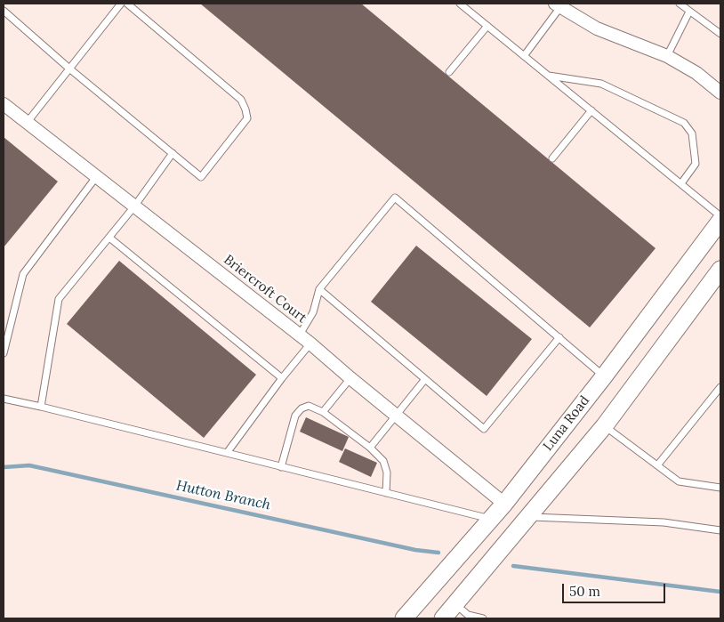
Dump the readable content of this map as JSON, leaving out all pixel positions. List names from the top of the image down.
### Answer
{
  "streets": {
    "main road": ["Luna Road"],
    "street": ["Briercroft Court"]
  },
  "crossings": [
    ["Briercroft Court", "Luna Road"]
  ],
  "water": ["Hutton Branch"],
  "scale_bar": "50 m"
}
